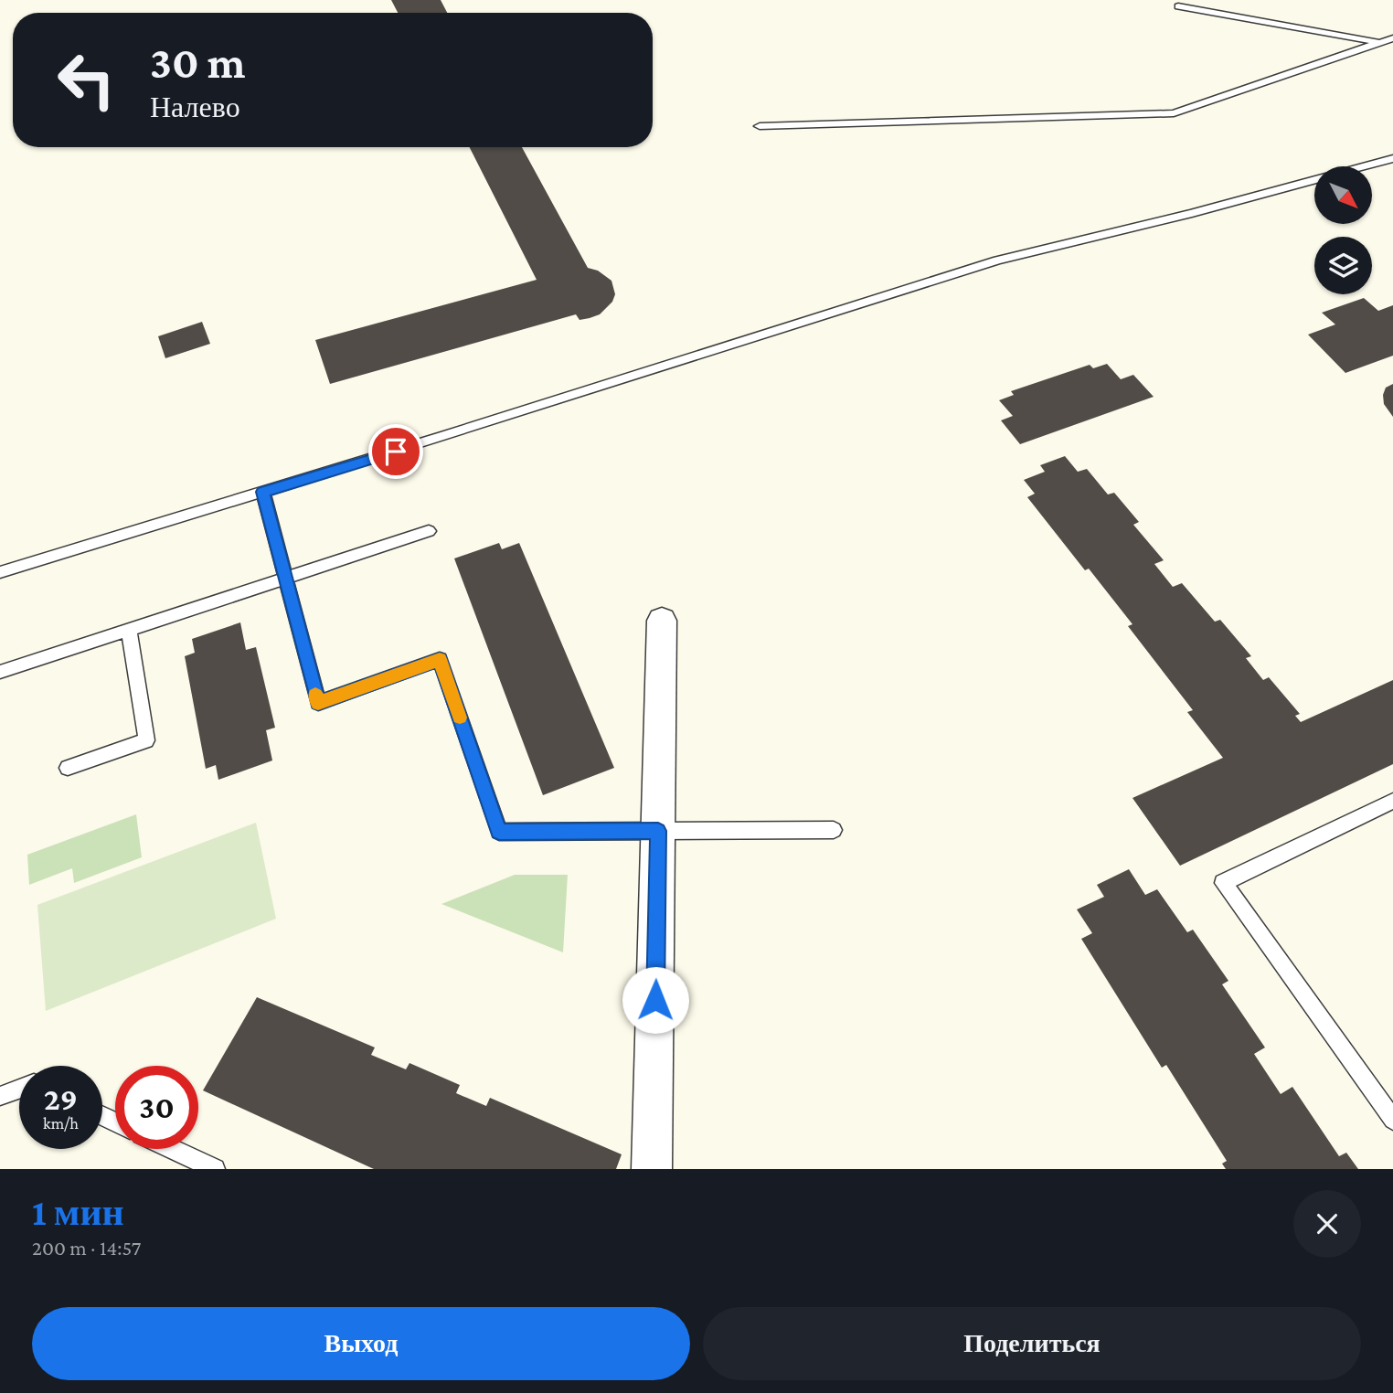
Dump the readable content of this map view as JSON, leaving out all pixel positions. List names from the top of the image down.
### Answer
{
  "north": "bottom right",
  "page": {
    "turn": ["30 m", "Налево"],
    "speed": "29 km/h",
    "limit": "30",
    "heading": ["1 мин", "200 m · 14:57"],
    "buttons": ["Выход", "Поделиться"]
  }
}
